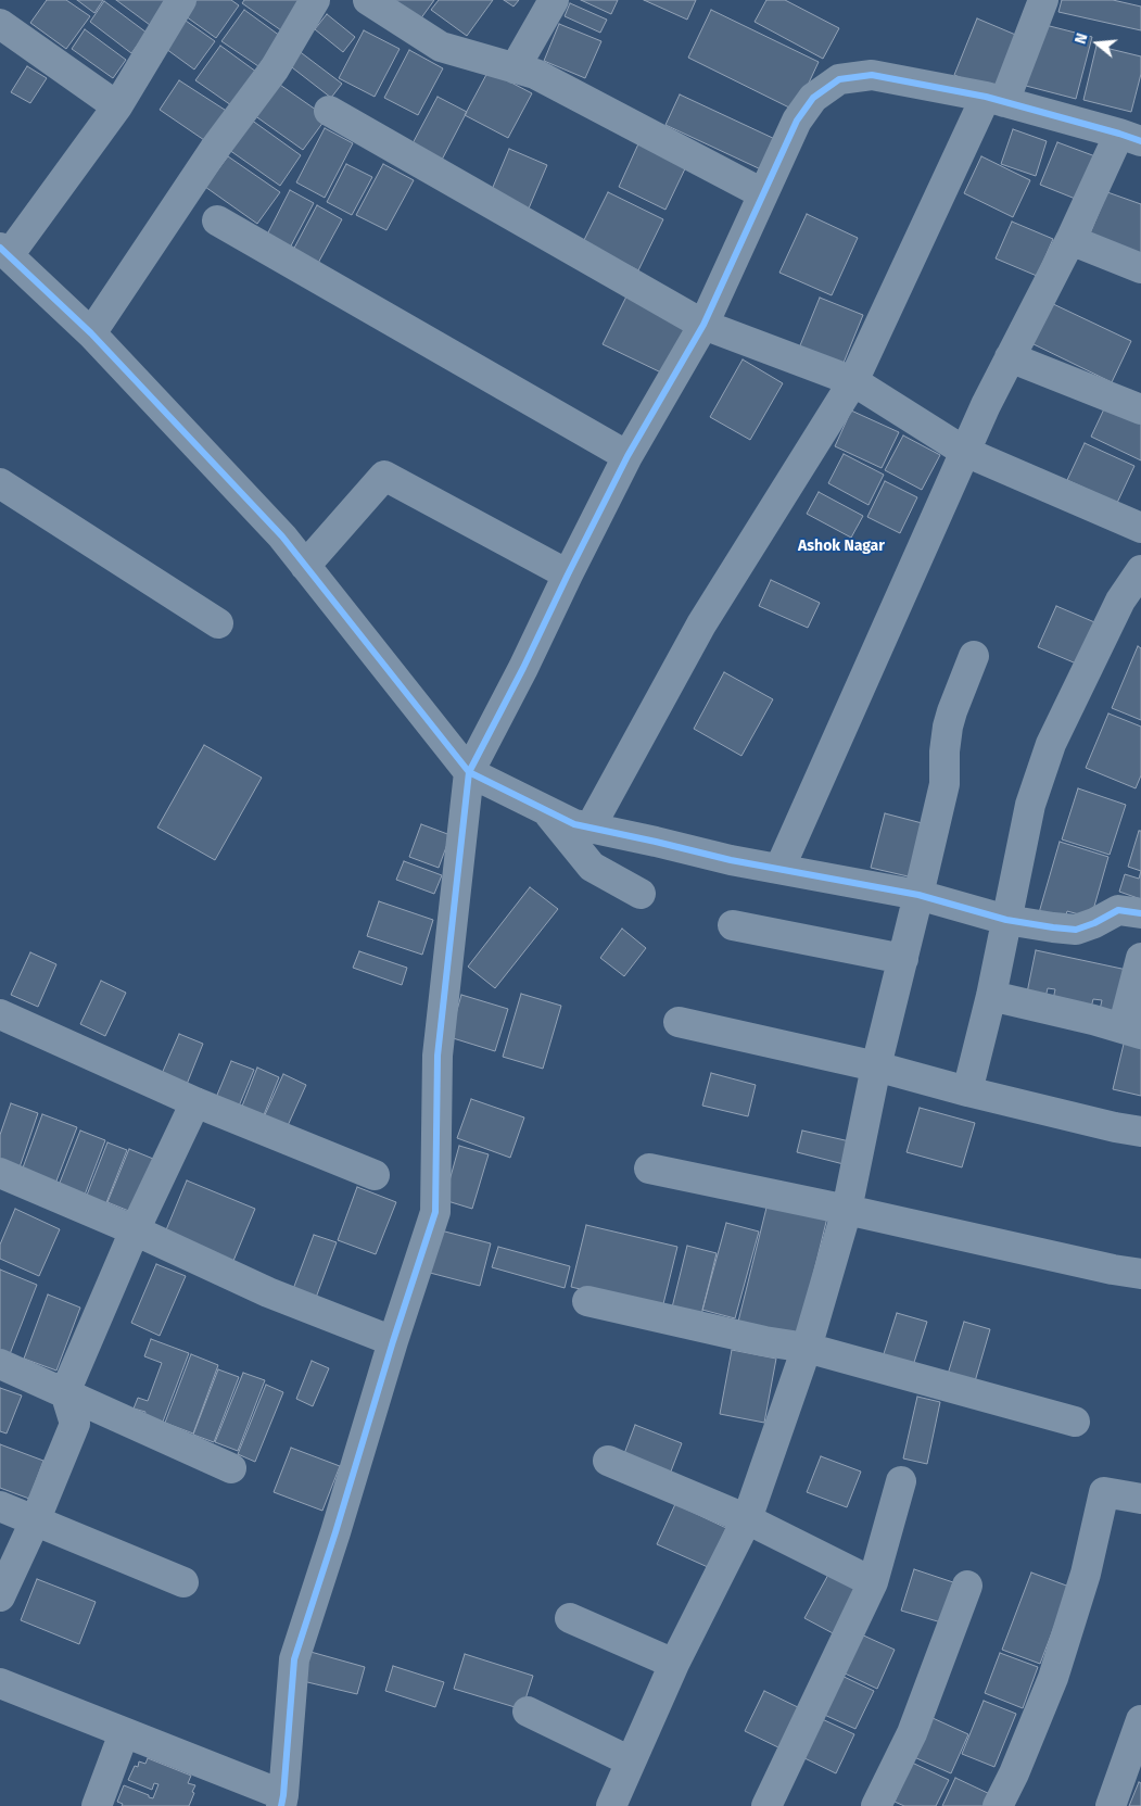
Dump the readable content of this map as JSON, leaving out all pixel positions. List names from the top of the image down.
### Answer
{
  "districts": ["Ashok Nagar"],
  "north": "left"
}
